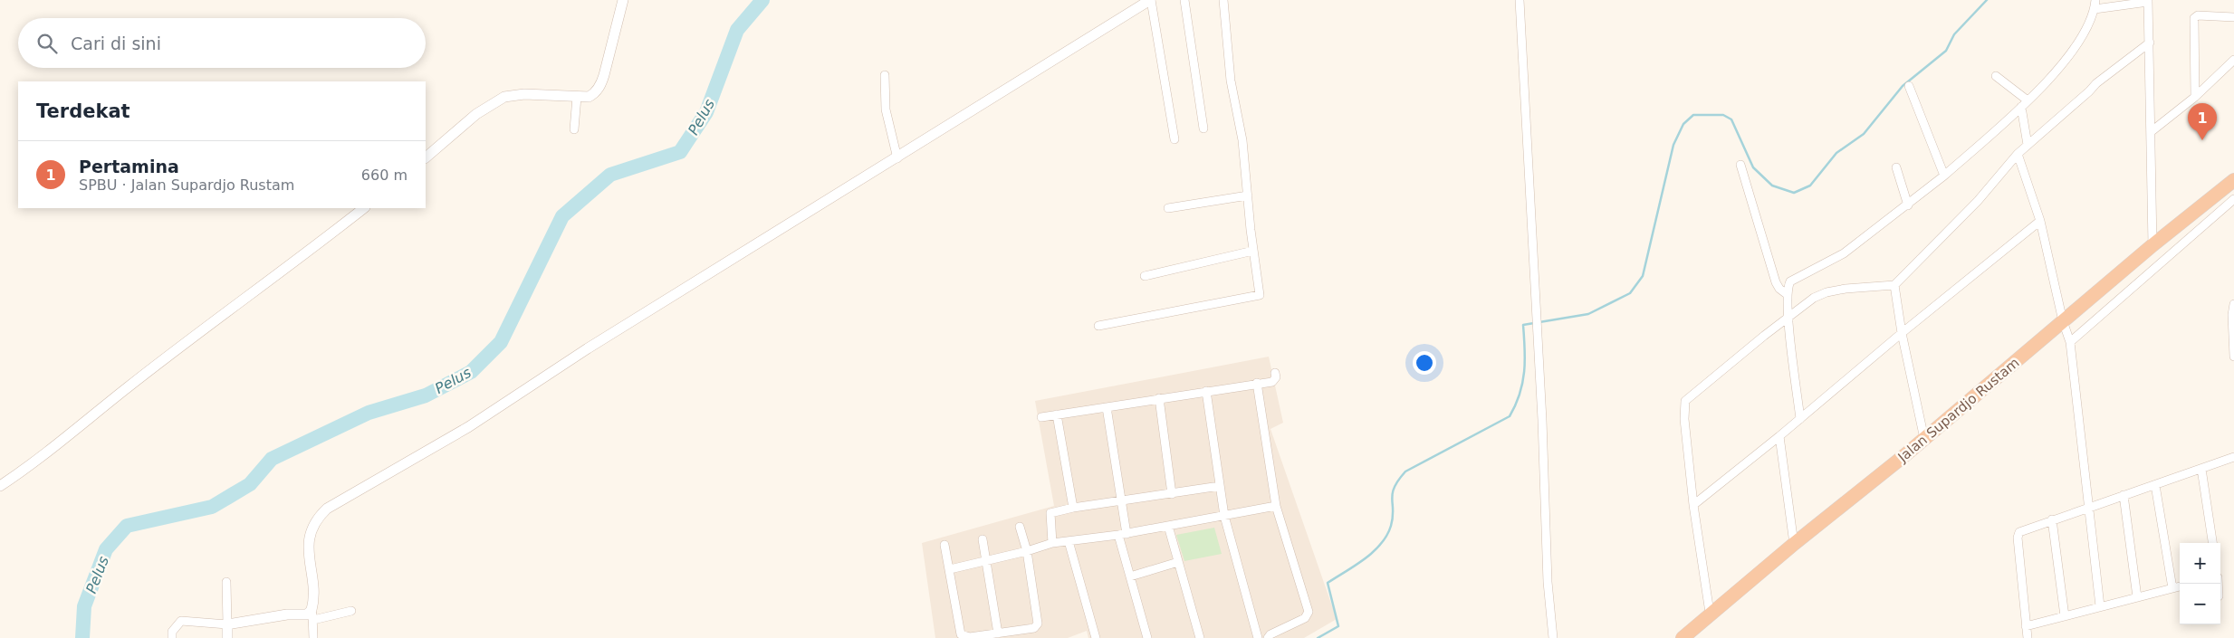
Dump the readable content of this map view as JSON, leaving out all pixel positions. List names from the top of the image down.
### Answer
{
  "streets": {
    "highway": ["Jalan Supardjo Rustam"]
  },
  "water": ["Pelus"],
  "page": {
    "search": "Cari di sini",
    "heading": "Terdekat",
    "pins": "1",
    "list": [
      {
        "mark": "1",
        "name": "Pertamina",
        "note": "SPBU · Jalan Supardjo Rustam",
        "value": "660 m"
      }
    ],
    "map_buttons": ["+", "−"]
  }
}
